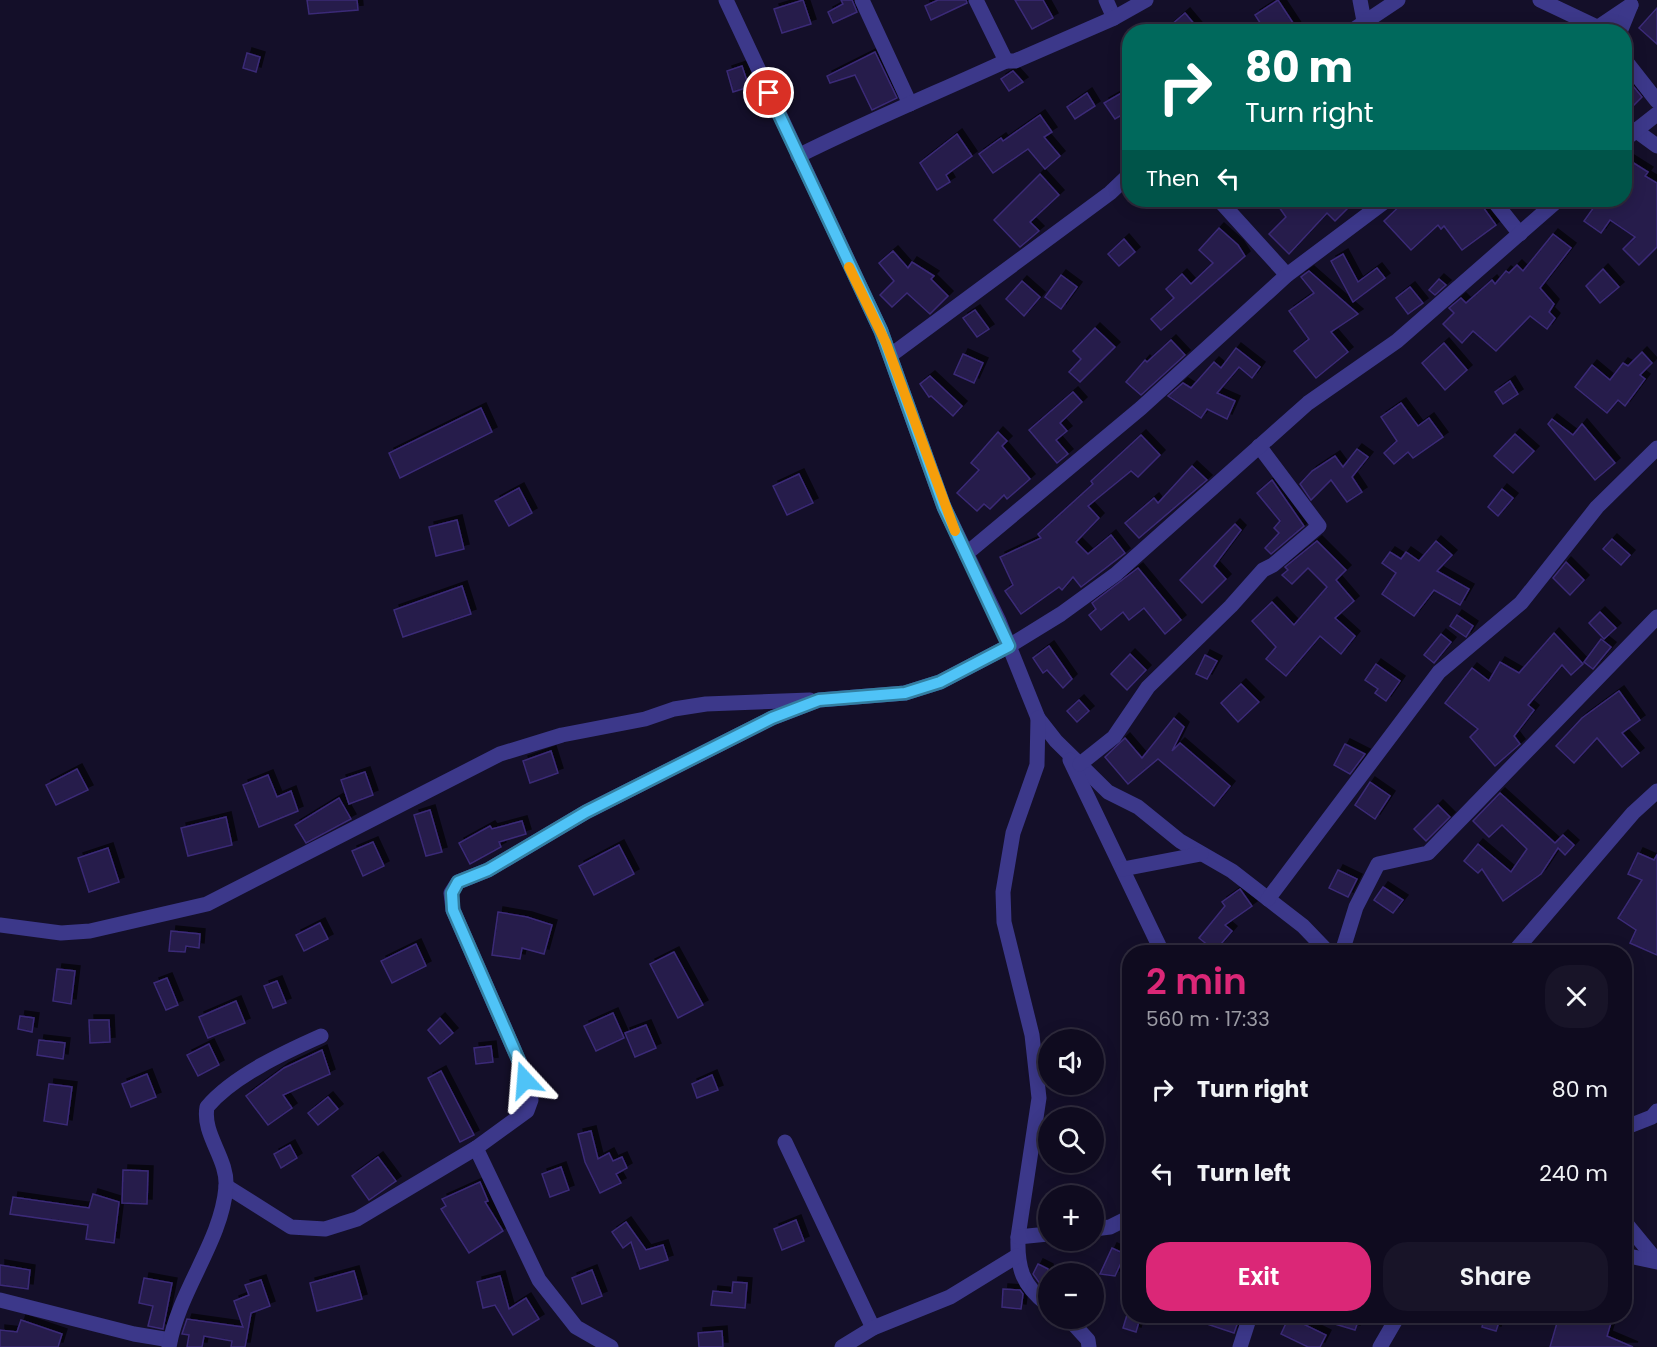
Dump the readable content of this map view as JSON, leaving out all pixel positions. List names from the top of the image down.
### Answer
{
  "page": {
    "turn": ["80 m", "Turn right"],
    "then": "Then",
    "heading": ["2 min", "560 m · 17:33"],
    "map_buttons": ["+", "−"],
    "list": [
      {
        "name": "Turn right",
        "value": "80 m"
      },
      {
        "name": "Turn left",
        "value": "240 m"
      }
    ],
    "buttons": ["Exit", "Share"]
  }
}
